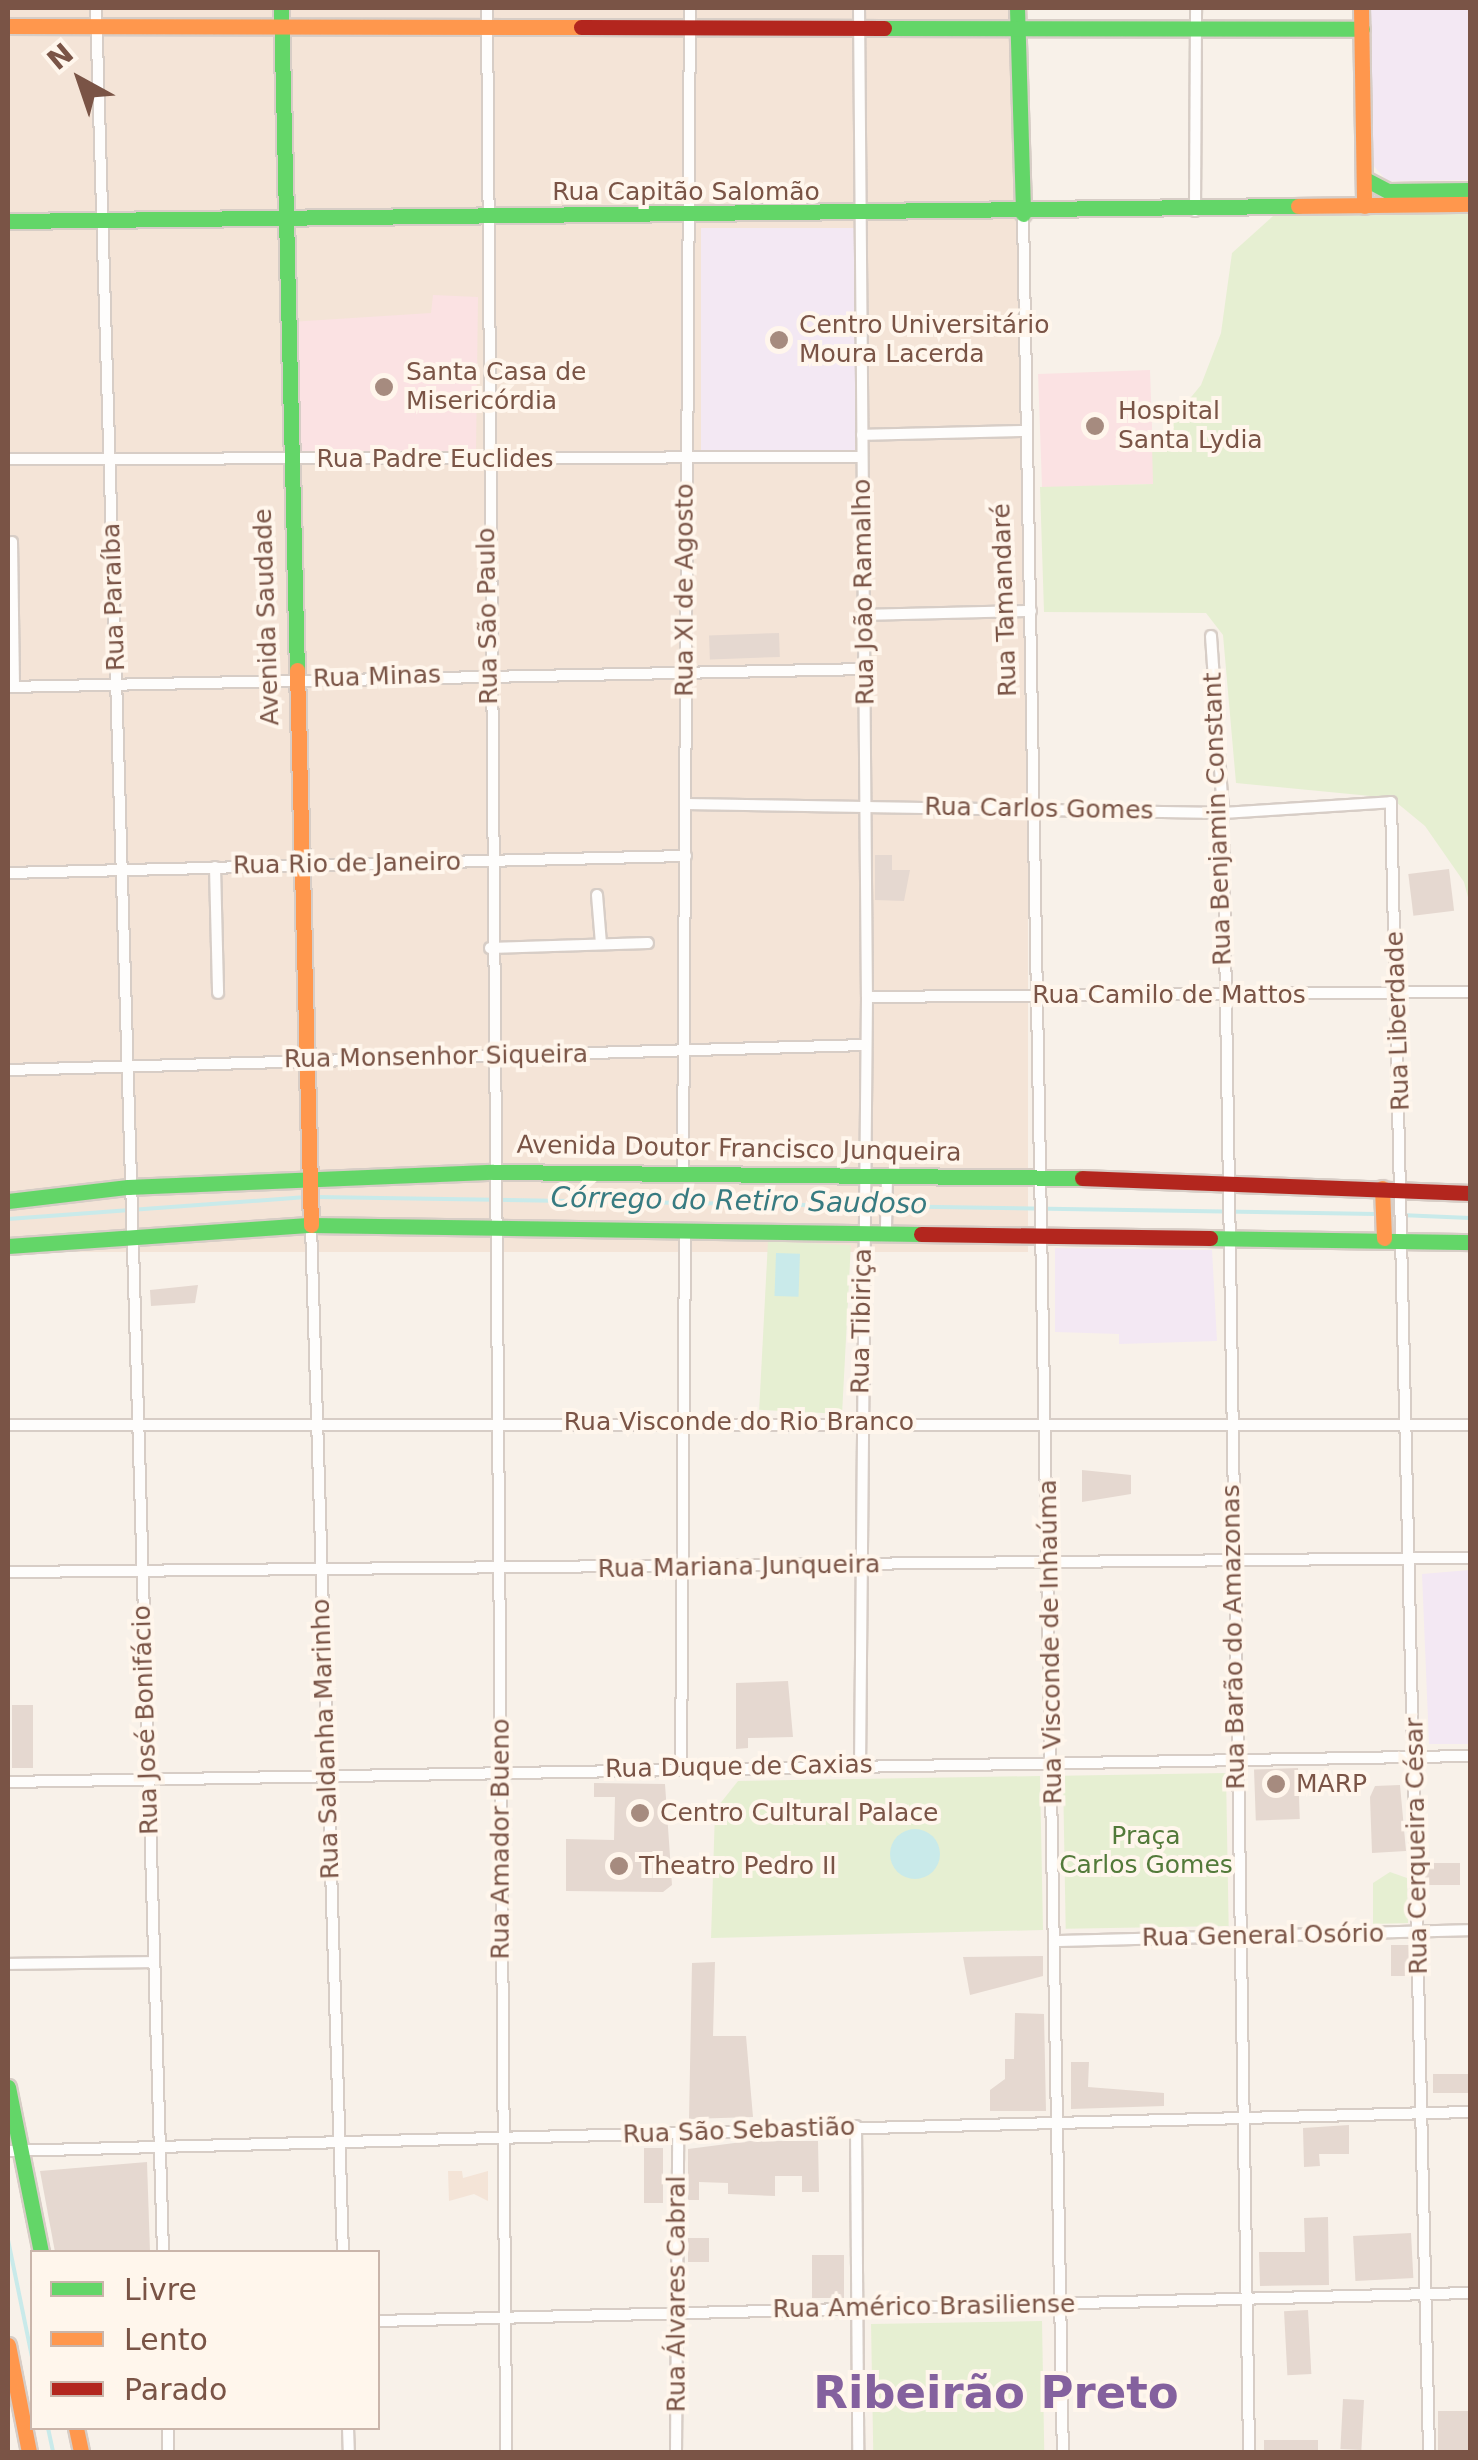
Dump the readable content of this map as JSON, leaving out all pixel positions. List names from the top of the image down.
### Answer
{
  "streets": {
    "main road": [
      "Rua Capitão Salomão",
      "Rua Tamandaré",
      "Avenida Saudade",
      "Avenida Doutor Francisco Junqueira"
    ],
    "street": [
      "Rua Padre Euclides",
      "Rua XI de Agosto",
      "Rua João Ramalho",
      "Rua Paraíba",
      "Rua São Paulo",
      "Rua Minas",
      "Rua Carlos Gomes",
      "Rua Benjamin Constant",
      "Rua Rio de Janeiro",
      "Rua Camilo de Mattos",
      "Rua Liberdade",
      "Rua Monsenhor Siqueira",
      "Rua Tibiriça",
      "Rua Visconde do Rio Branco",
      "Rua Mariana Junqueira",
      "Rua Barão do Amazonas",
      "Rua Visconde de Inhaúma",
      "Rua José Bonifácio",
      "Rua Saldanha Marinho",
      "Rua Duque de Caxias",
      "Rua Amador Bueno",
      "Rua Cerqueira César",
      "Rua General Osório",
      "Rua São Sebastião",
      "Rua Álvares Cabral",
      "Rua Américo Brasiliense"
    ]
  },
  "crossings": [
    ["Rua Capitão Salomão", "Rua XI de Agosto"],
    ["Rua Capitão Salomão", "Rua João Ramalho"],
    ["Rua Capitão Salomão", "Rua Paraíba"],
    ["Rua Capitão Salomão", "Rua Tamandaré"],
    ["Rua Capitão Salomão", "Rua São Paulo"],
    ["Rua Capitão Salomão", "Avenida Saudade"],
    ["Rua Padre Euclides", "Rua XI de Agosto"],
    ["Rua Padre Euclides", "Rua João Ramalho"],
    ["Rua Padre Euclides", "Rua Paraíba"],
    ["Rua Padre Euclides", "Rua São Paulo"],
    ["Rua Padre Euclides", "Avenida Saudade"],
    ["Rua XI de Agosto", "Rua Minas"],
    ["Rua XI de Agosto", "Rua Carlos Gomes"],
    ["Rua XI de Agosto", "Rua Rio de Janeiro"],
    ["Rua XI de Agosto", "Rua Monsenhor Siqueira"],
    ["Rua XI de Agosto", "Avenida Doutor Francisco Junqueira"],
    ["Rua João Ramalho", "Rua Minas"],
    ["Rua João Ramalho", "Rua Carlos Gomes"],
    ["Rua João Ramalho", "Rua Camilo de Mattos"],
    ["Rua João Ramalho", "Rua Monsenhor Siqueira"],
    ["Rua João Ramalho", "Avenida Doutor Francisco Junqueira"],
    ["Rua João Ramalho", "Rua Tibiriça"],
    ["Rua Paraíba", "Rua Minas"],
    ["Rua Paraíba", "Rua Rio de Janeiro"],
    ["Rua Paraíba", "Rua Monsenhor Siqueira"],
    ["Rua Paraíba", "Avenida Doutor Francisco Junqueira"],
    ["Rua Paraíba", "Rua José Bonifácio"],
    ["Rua Tamandaré", "Rua Carlos Gomes"],
    ["Rua Tamandaré", "Rua Camilo de Mattos"],
    ["Rua Tamandaré", "Avenida Doutor Francisco Junqueira"],
    ["Rua Tamandaré", "Rua Visconde de Inhaúma"],
    ["Rua São Paulo", "Rua Minas"],
    ["Rua São Paulo", "Rua Rio de Janeiro"],
    ["Rua São Paulo", "Rua Monsenhor Siqueira"],
    ["Rua São Paulo", "Avenida Doutor Francisco Junqueira"],
    ["Rua São Paulo", "Rua Amador Bueno"],
    ["Avenida Saudade", "Rua Minas"],
    ["Avenida Saudade", "Rua Rio de Janeiro"],
    ["Avenida Saudade", "Rua Monsenhor Siqueira"],
    ["Avenida Saudade", "Avenida Doutor Francisco Junqueira"],
    ["Avenida Saudade", "Rua Saldanha Marinho"],
    ["Rua Carlos Gomes", "Rua Benjamin Constant"],
    ["Rua Carlos Gomes", "Rua Liberdade"],
    ["Rua Benjamin Constant", "Rua Camilo de Mattos"],
    ["Rua Benjamin Constant", "Avenida Doutor Francisco Junqueira"],
    ["Rua Benjamin Constant", "Rua Barão do Amazonas"],
    ["Rua Camilo de Mattos", "Rua Liberdade"],
    ["Rua Liberdade", "Avenida Doutor Francisco Junqueira"],
    ["Rua Liberdade", "Rua Cerqueira César"],
    ["Avenida Doutor Francisco Junqueira", "Rua Tibiriça"],
    ["Avenida Doutor Francisco Junqueira", "Rua Barão do Amazonas"],
    ["Avenida Doutor Francisco Junqueira", "Rua Visconde de Inhaúma"],
    ["Avenida Doutor Francisco Junqueira", "Rua José Bonifácio"],
    ["Rua Tibiriça", "Rua Visconde do Rio Branco"],
    ["Rua Tibiriça", "Rua Mariana Junqueira"],
    ["Rua Tibiriça", "Rua Duque de Caxias"],
    ["Rua Visconde do Rio Branco", "Rua Barão do Amazonas"],
    ["Rua Visconde do Rio Branco", "Rua Visconde de Inhaúma"],
    ["Rua Visconde do Rio Branco", "Rua José Bonifácio"],
    ["Rua Visconde do Rio Branco", "Rua Saldanha Marinho"],
    ["Rua Visconde do Rio Branco", "Rua Amador Bueno"],
    ["Rua Visconde do Rio Branco", "Rua Cerqueira César"],
    ["Rua Mariana Junqueira", "Rua Barão do Amazonas"],
    ["Rua Mariana Junqueira", "Rua Visconde de Inhaúma"],
    ["Rua Mariana Junqueira", "Rua José Bonifácio"],
    ["Rua Mariana Junqueira", "Rua Saldanha Marinho"],
    ["Rua Mariana Junqueira", "Rua Amador Bueno"],
    ["Rua Mariana Junqueira", "Rua Cerqueira César"],
    ["Rua Barão do Amazonas", "Rua Duque de Caxias"],
    ["Rua Barão do Amazonas", "Rua General Osório"],
    ["Rua Barão do Amazonas", "Rua São Sebastião"],
    ["Rua Barão do Amazonas", "Rua Américo Brasiliense"],
    ["Rua Visconde de Inhaúma", "Rua Duque de Caxias"],
    ["Rua Visconde de Inhaúma", "Rua General Osório"],
    ["Rua Visconde de Inhaúma", "Rua São Sebastião"],
    ["Rua Visconde de Inhaúma", "Rua Américo Brasiliense"],
    ["Rua José Bonifácio", "Rua Duque de Caxias"],
    ["Rua José Bonifácio", "Rua São Sebastião"],
    ["Rua Saldanha Marinho", "Rua Duque de Caxias"],
    ["Rua Saldanha Marinho", "Rua São Sebastião"],
    ["Rua Duque de Caxias", "Rua Amador Bueno"],
    ["Rua Duque de Caxias", "Rua Cerqueira César"],
    ["Rua Amador Bueno", "Rua São Sebastião"],
    ["Rua Amador Bueno", "Rua Américo Brasiliense"],
    ["Rua Cerqueira César", "Rua General Osório"],
    ["Rua Cerqueira César", "Rua São Sebastião"],
    ["Rua Cerqueira César", "Rua Américo Brasiliense"],
    ["Rua São Sebastião", "Rua Álvares Cabral"],
    ["Rua Álvares Cabral", "Rua Américo Brasiliense"]
  ],
  "districts": ["Ribeirão Preto"],
  "water": ["Córrego do Retiro Saudoso"],
  "parks": ["Praça Carlos Gomes"],
  "places": [
    "Centro Universitário Moura Lacerda",
    "Santa Casa de Misericórdia",
    "Hospital Santa Lydia",
    "MARP",
    "Centro Cultural Palace",
    "Theatro Pedro II"
  ],
  "legend": ["Livre", "Lento", "Parado"],
  "north": "top left"
}
